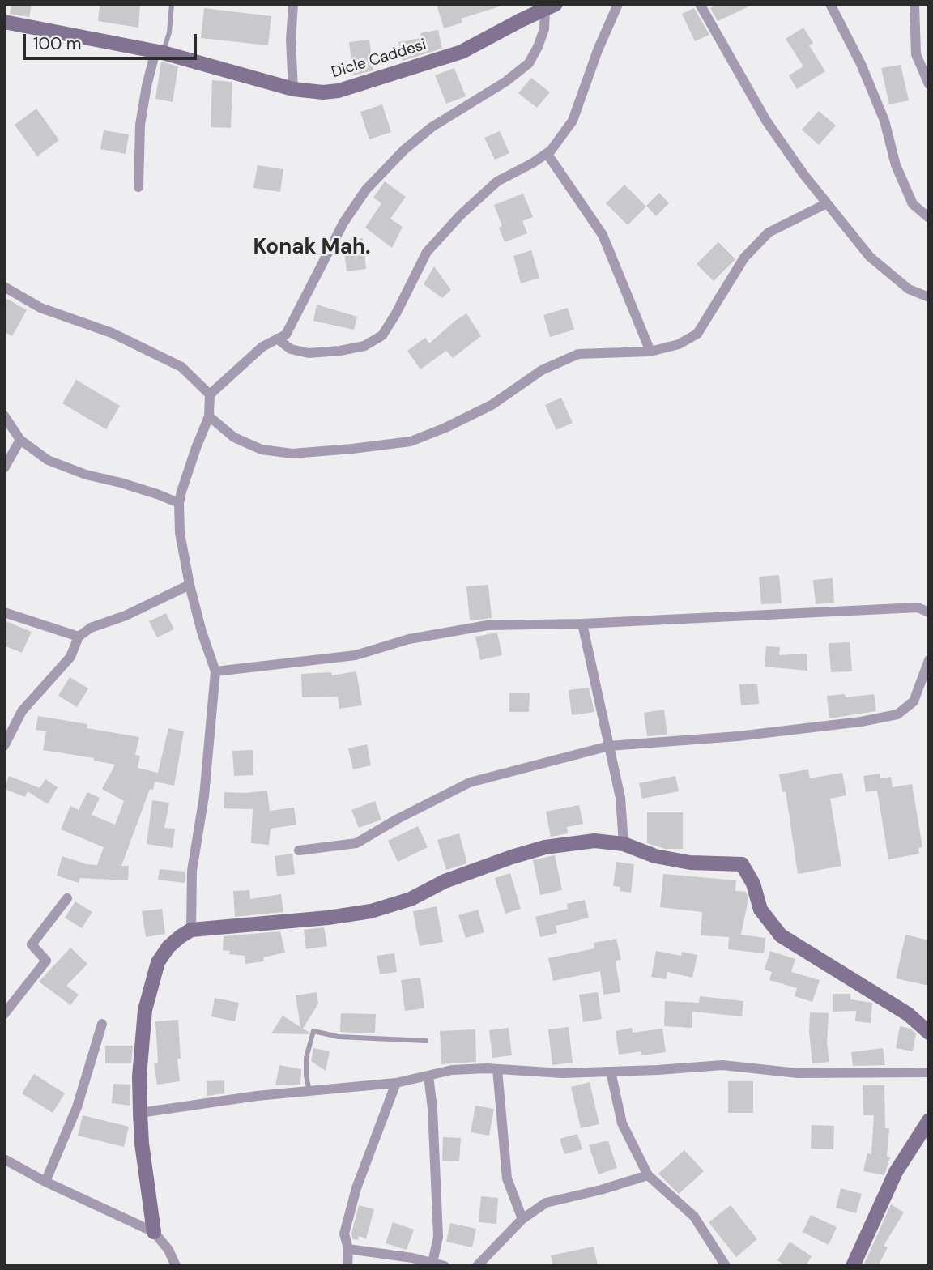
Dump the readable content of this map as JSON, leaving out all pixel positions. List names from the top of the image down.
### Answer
{
  "streets": {
    "street": ["Dicle Caddesi"]
  },
  "districts": ["Konak Mah."],
  "scale_bar": "100 m"
}
